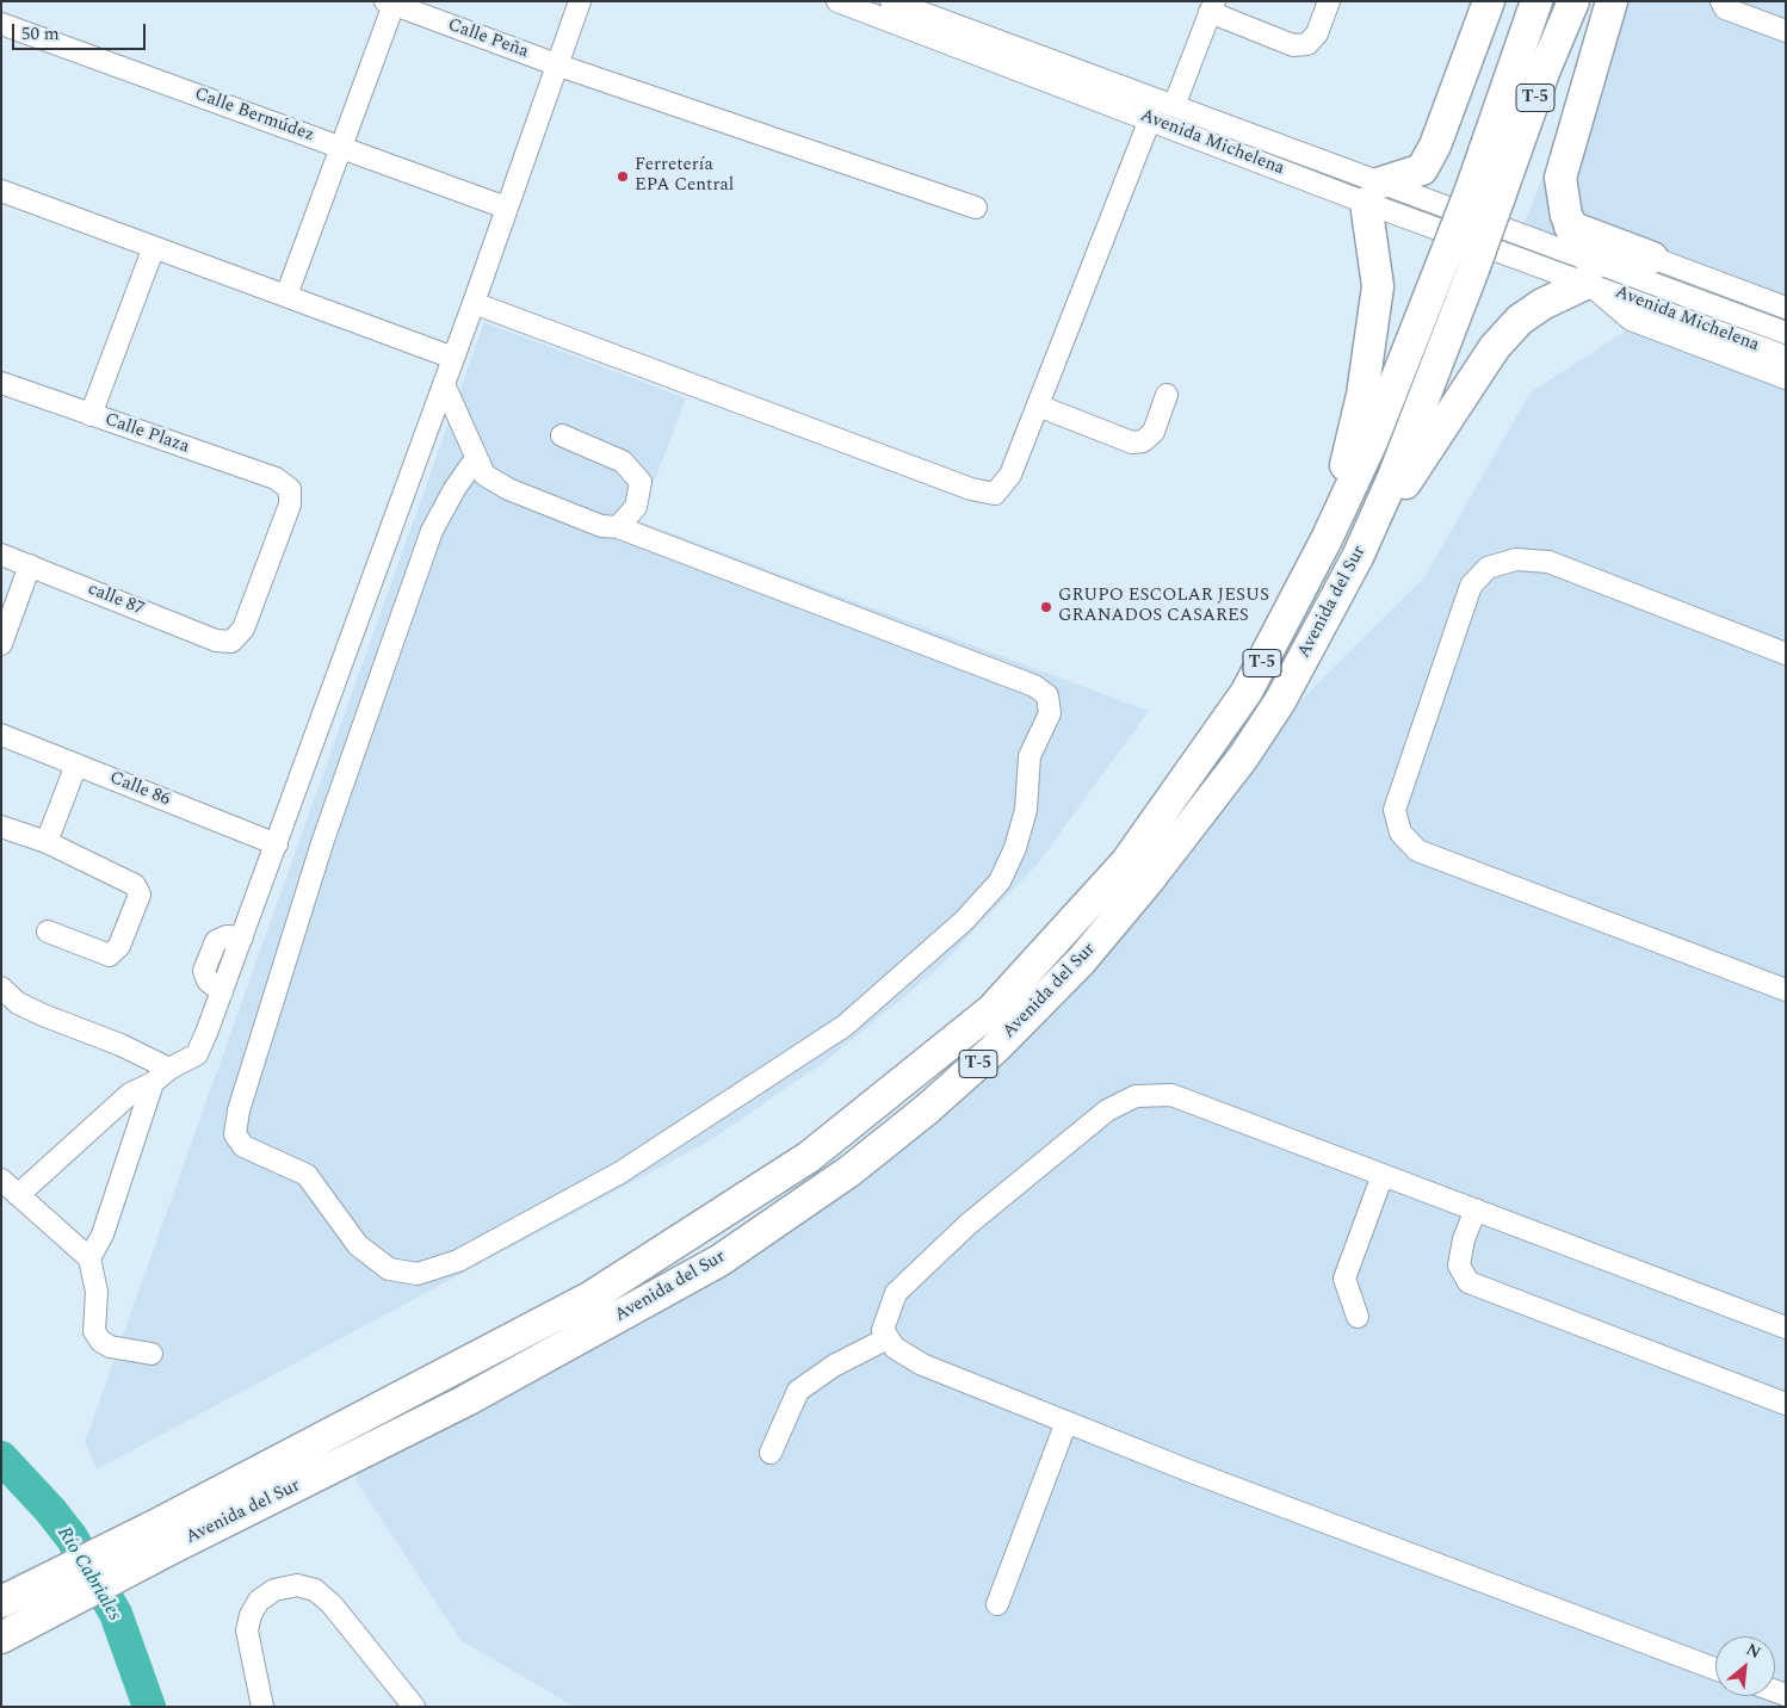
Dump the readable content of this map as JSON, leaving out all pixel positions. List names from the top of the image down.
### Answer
{
  "streets": {
    "highway": ["T-5", "Avenida del Sur"],
    "street": [
      "Calle Peña",
      "Calle Bermúdez",
      "Avenida Michelena",
      "Calle Plaza",
      "calle 87",
      "Calle 86"
    ]
  },
  "crossings": [
    ["Calle Plaza", "calle 87"]
  ],
  "water": ["Río Cabriales"],
  "places": ["Ferretería EPA Central", "GRUPO ESCOLAR JESUS GRANADOS CASARES"],
  "scale_bar": "50 m",
  "north": "top right"
}
